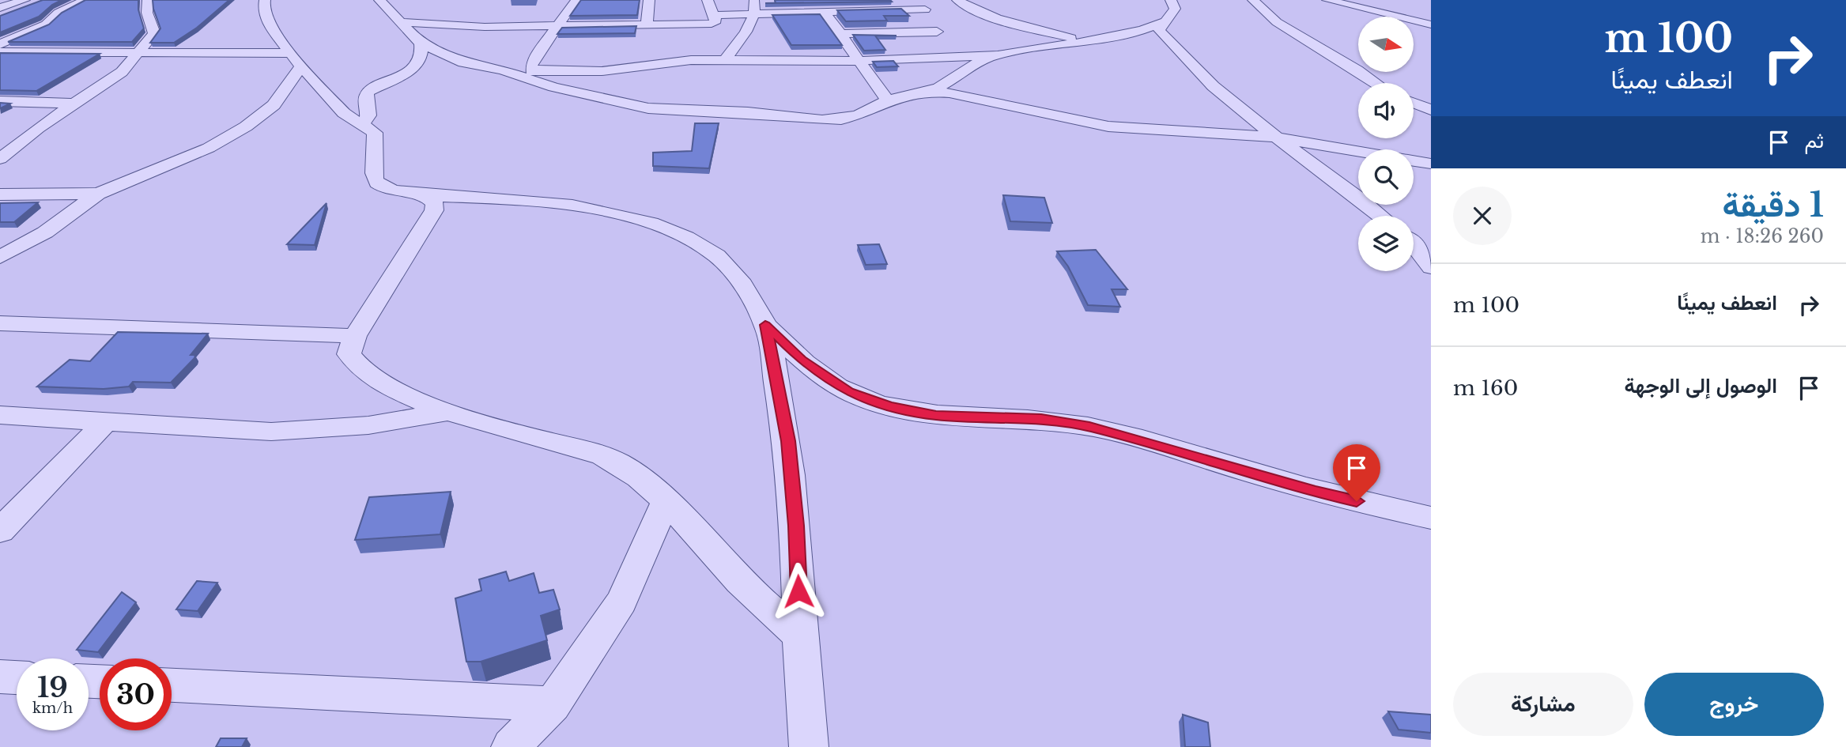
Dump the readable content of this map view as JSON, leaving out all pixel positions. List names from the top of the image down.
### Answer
{
  "north": "right",
  "page": {
    "turn": ["100 m", "انعطف يمينًا"],
    "then": "ثم",
    "heading": ["1 دقيقة", "260 m · 18:26"],
    "list": [
      {
        "name": "انعطف يمينًا",
        "value": "100 m"
      },
      {
        "name": "الوصول إلى الوجهة",
        "value": "160 m"
      }
    ],
    "speed": "19 km/h",
    "limit": "30",
    "buttons": ["خروج", "مشاركة"]
  }
}
